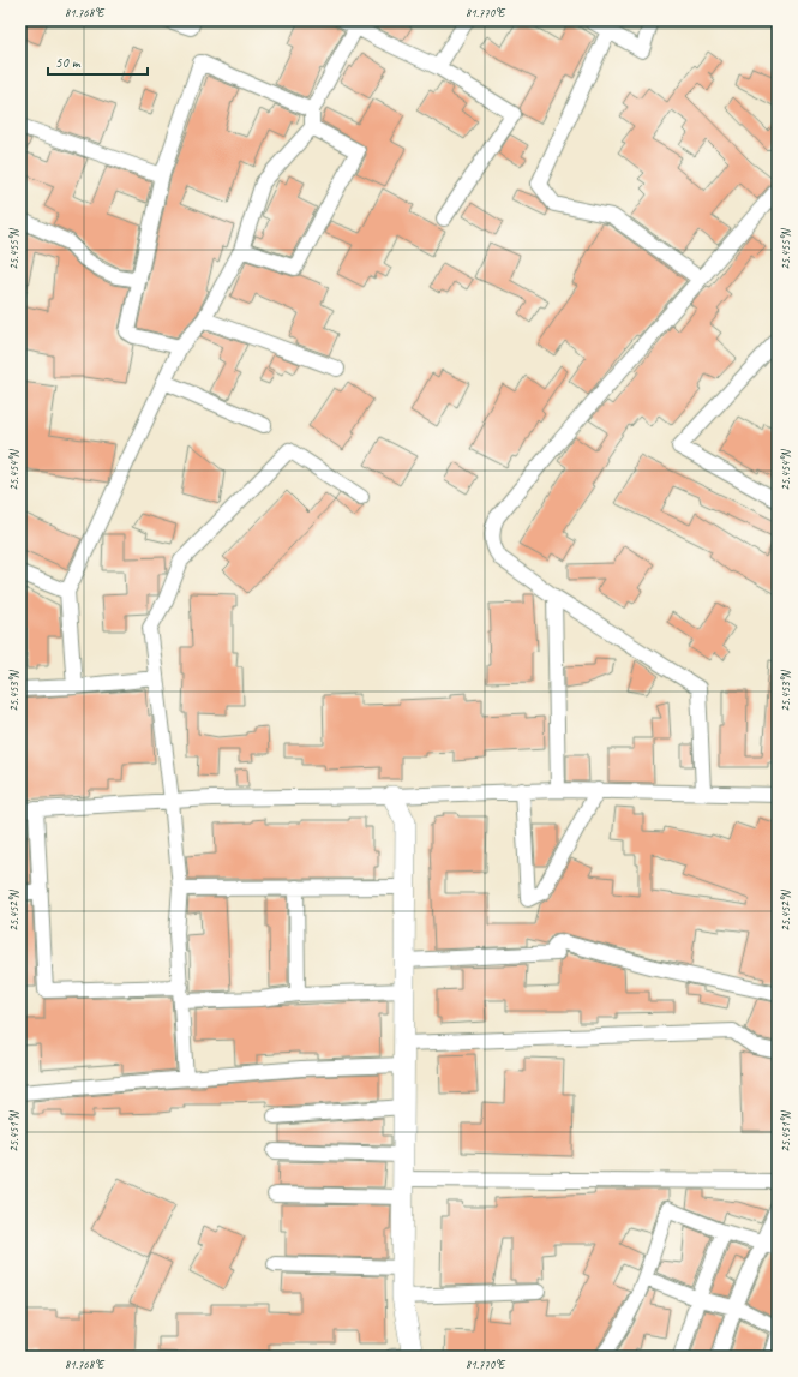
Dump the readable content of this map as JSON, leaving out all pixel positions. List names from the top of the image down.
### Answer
{
  "scale_bar": "50 m",
  "coordinates": [
    "81.768°E",
    "81.770°E",
    "25.455°N",
    "25.454°N",
    "25.453°N",
    "25.452°N",
    "25.451°N"
  ]
}
